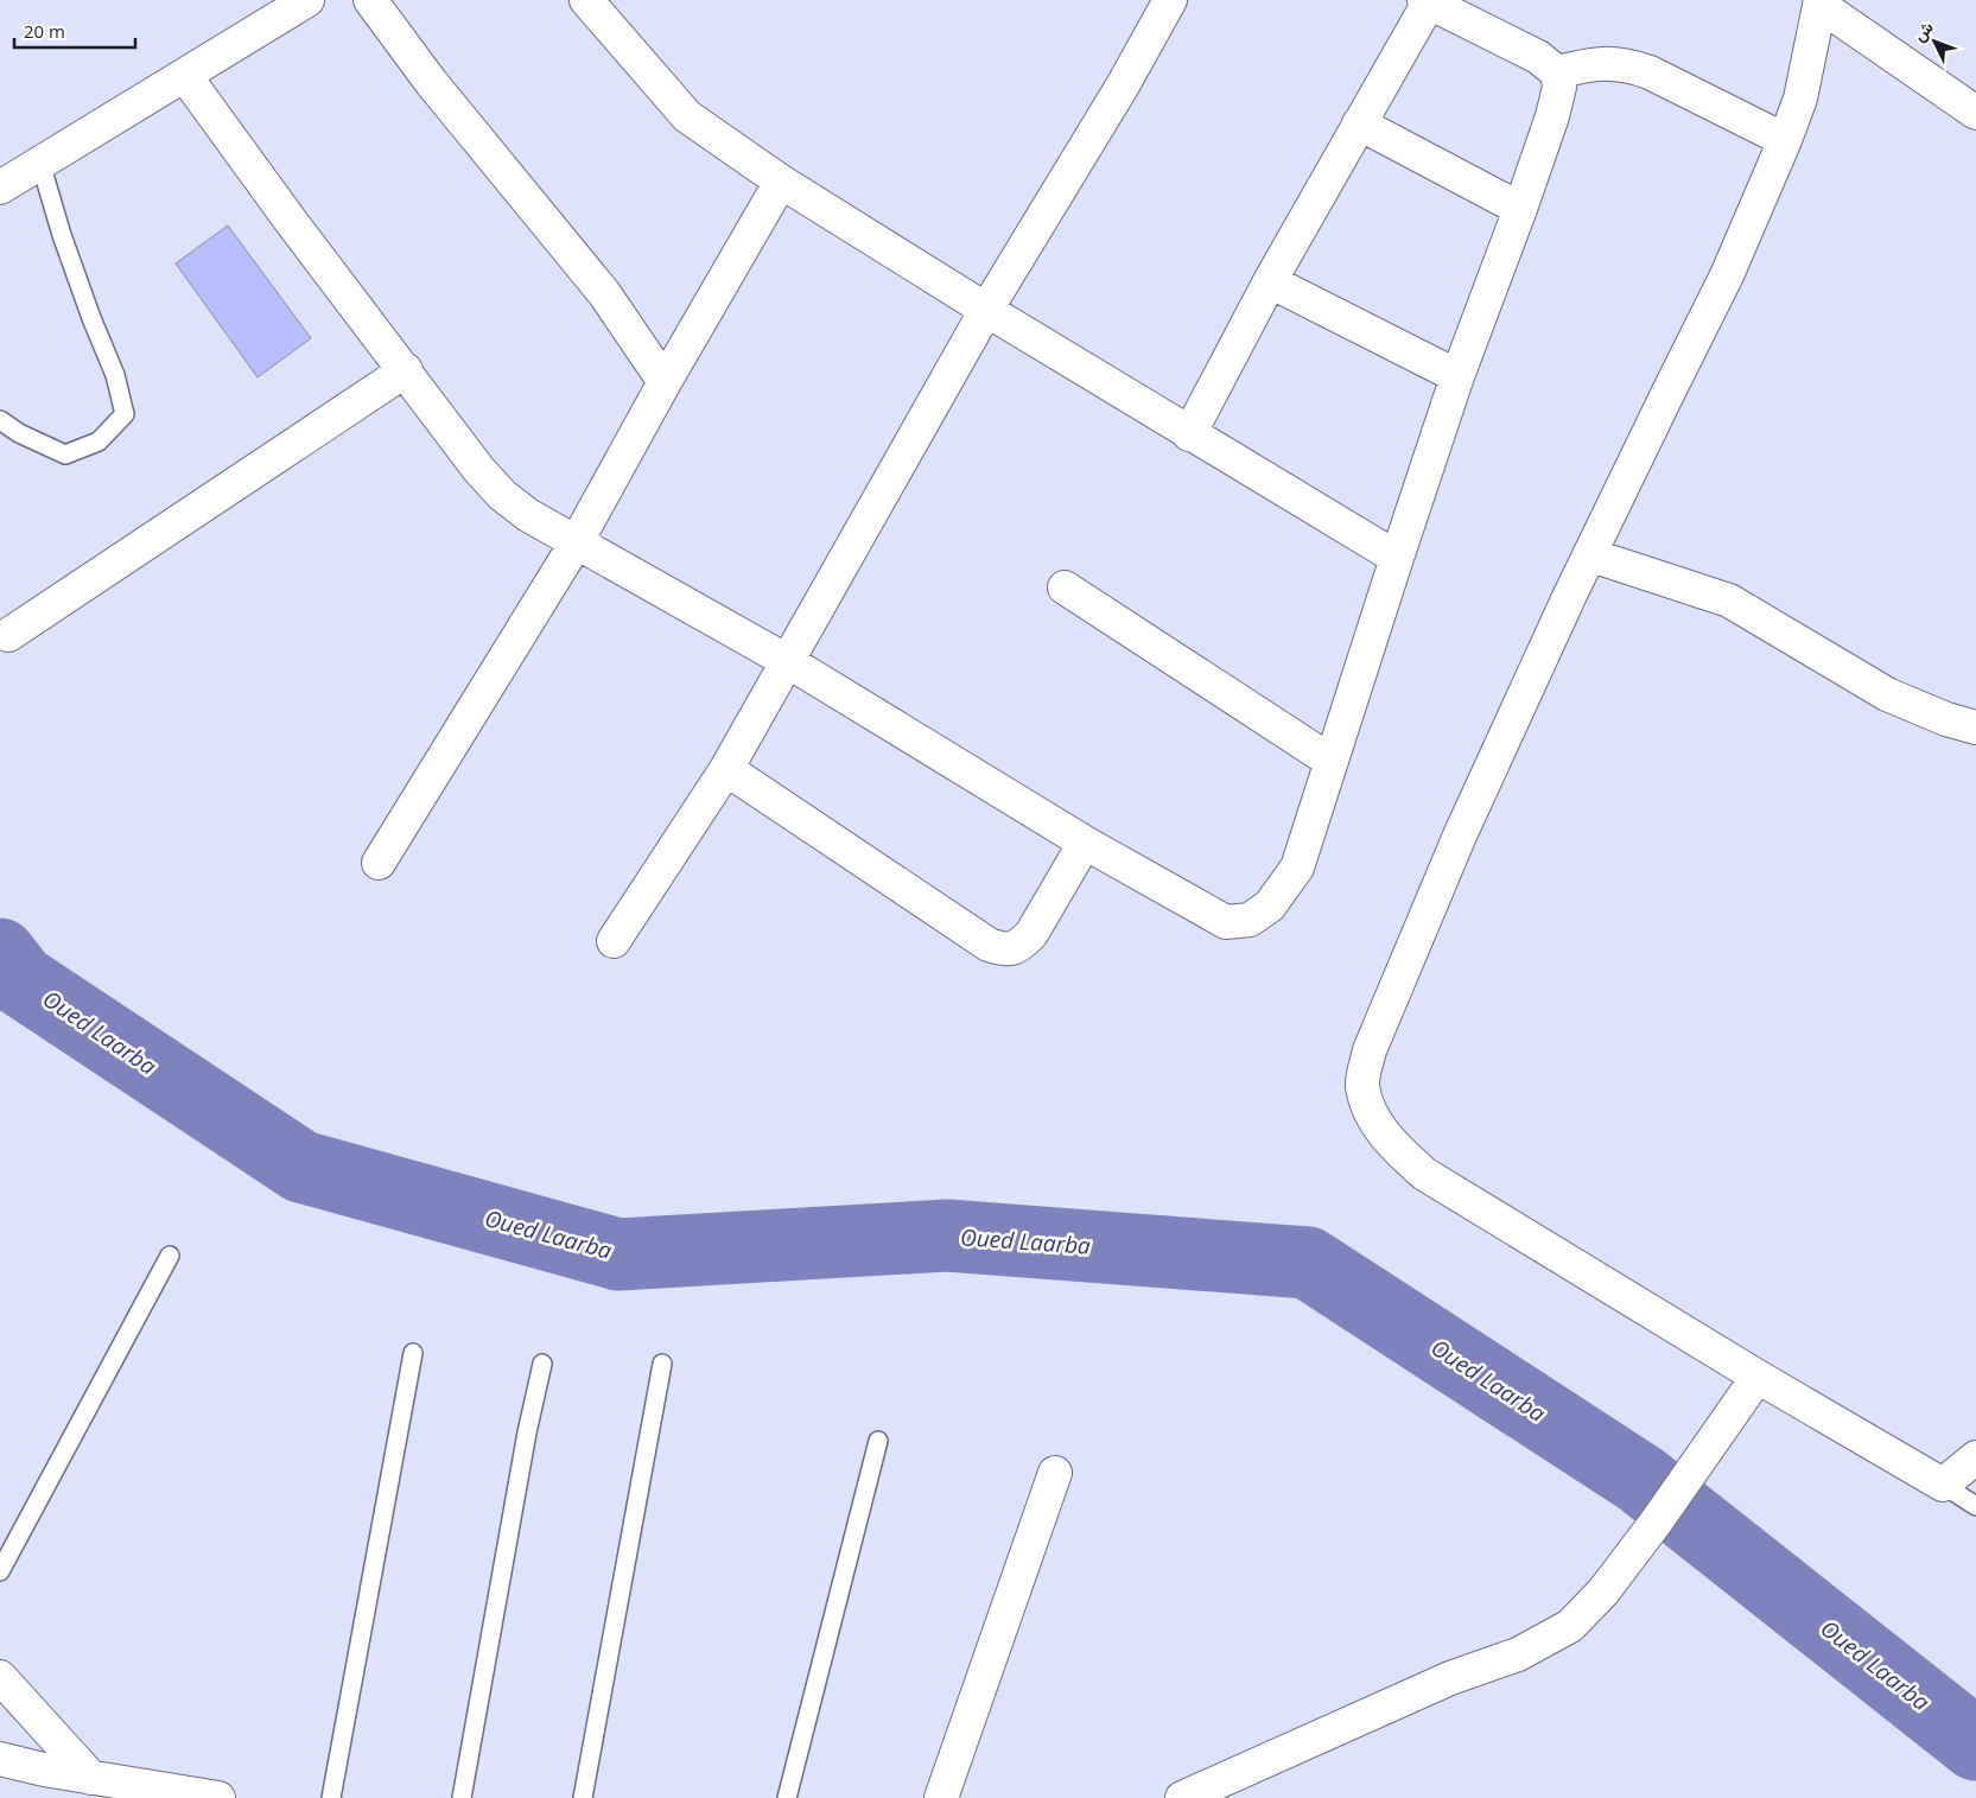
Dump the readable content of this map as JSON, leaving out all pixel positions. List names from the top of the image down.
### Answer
{
  "water": ["Oued Laarba"],
  "scale_bar": "20 m",
  "north": "top left"
}
